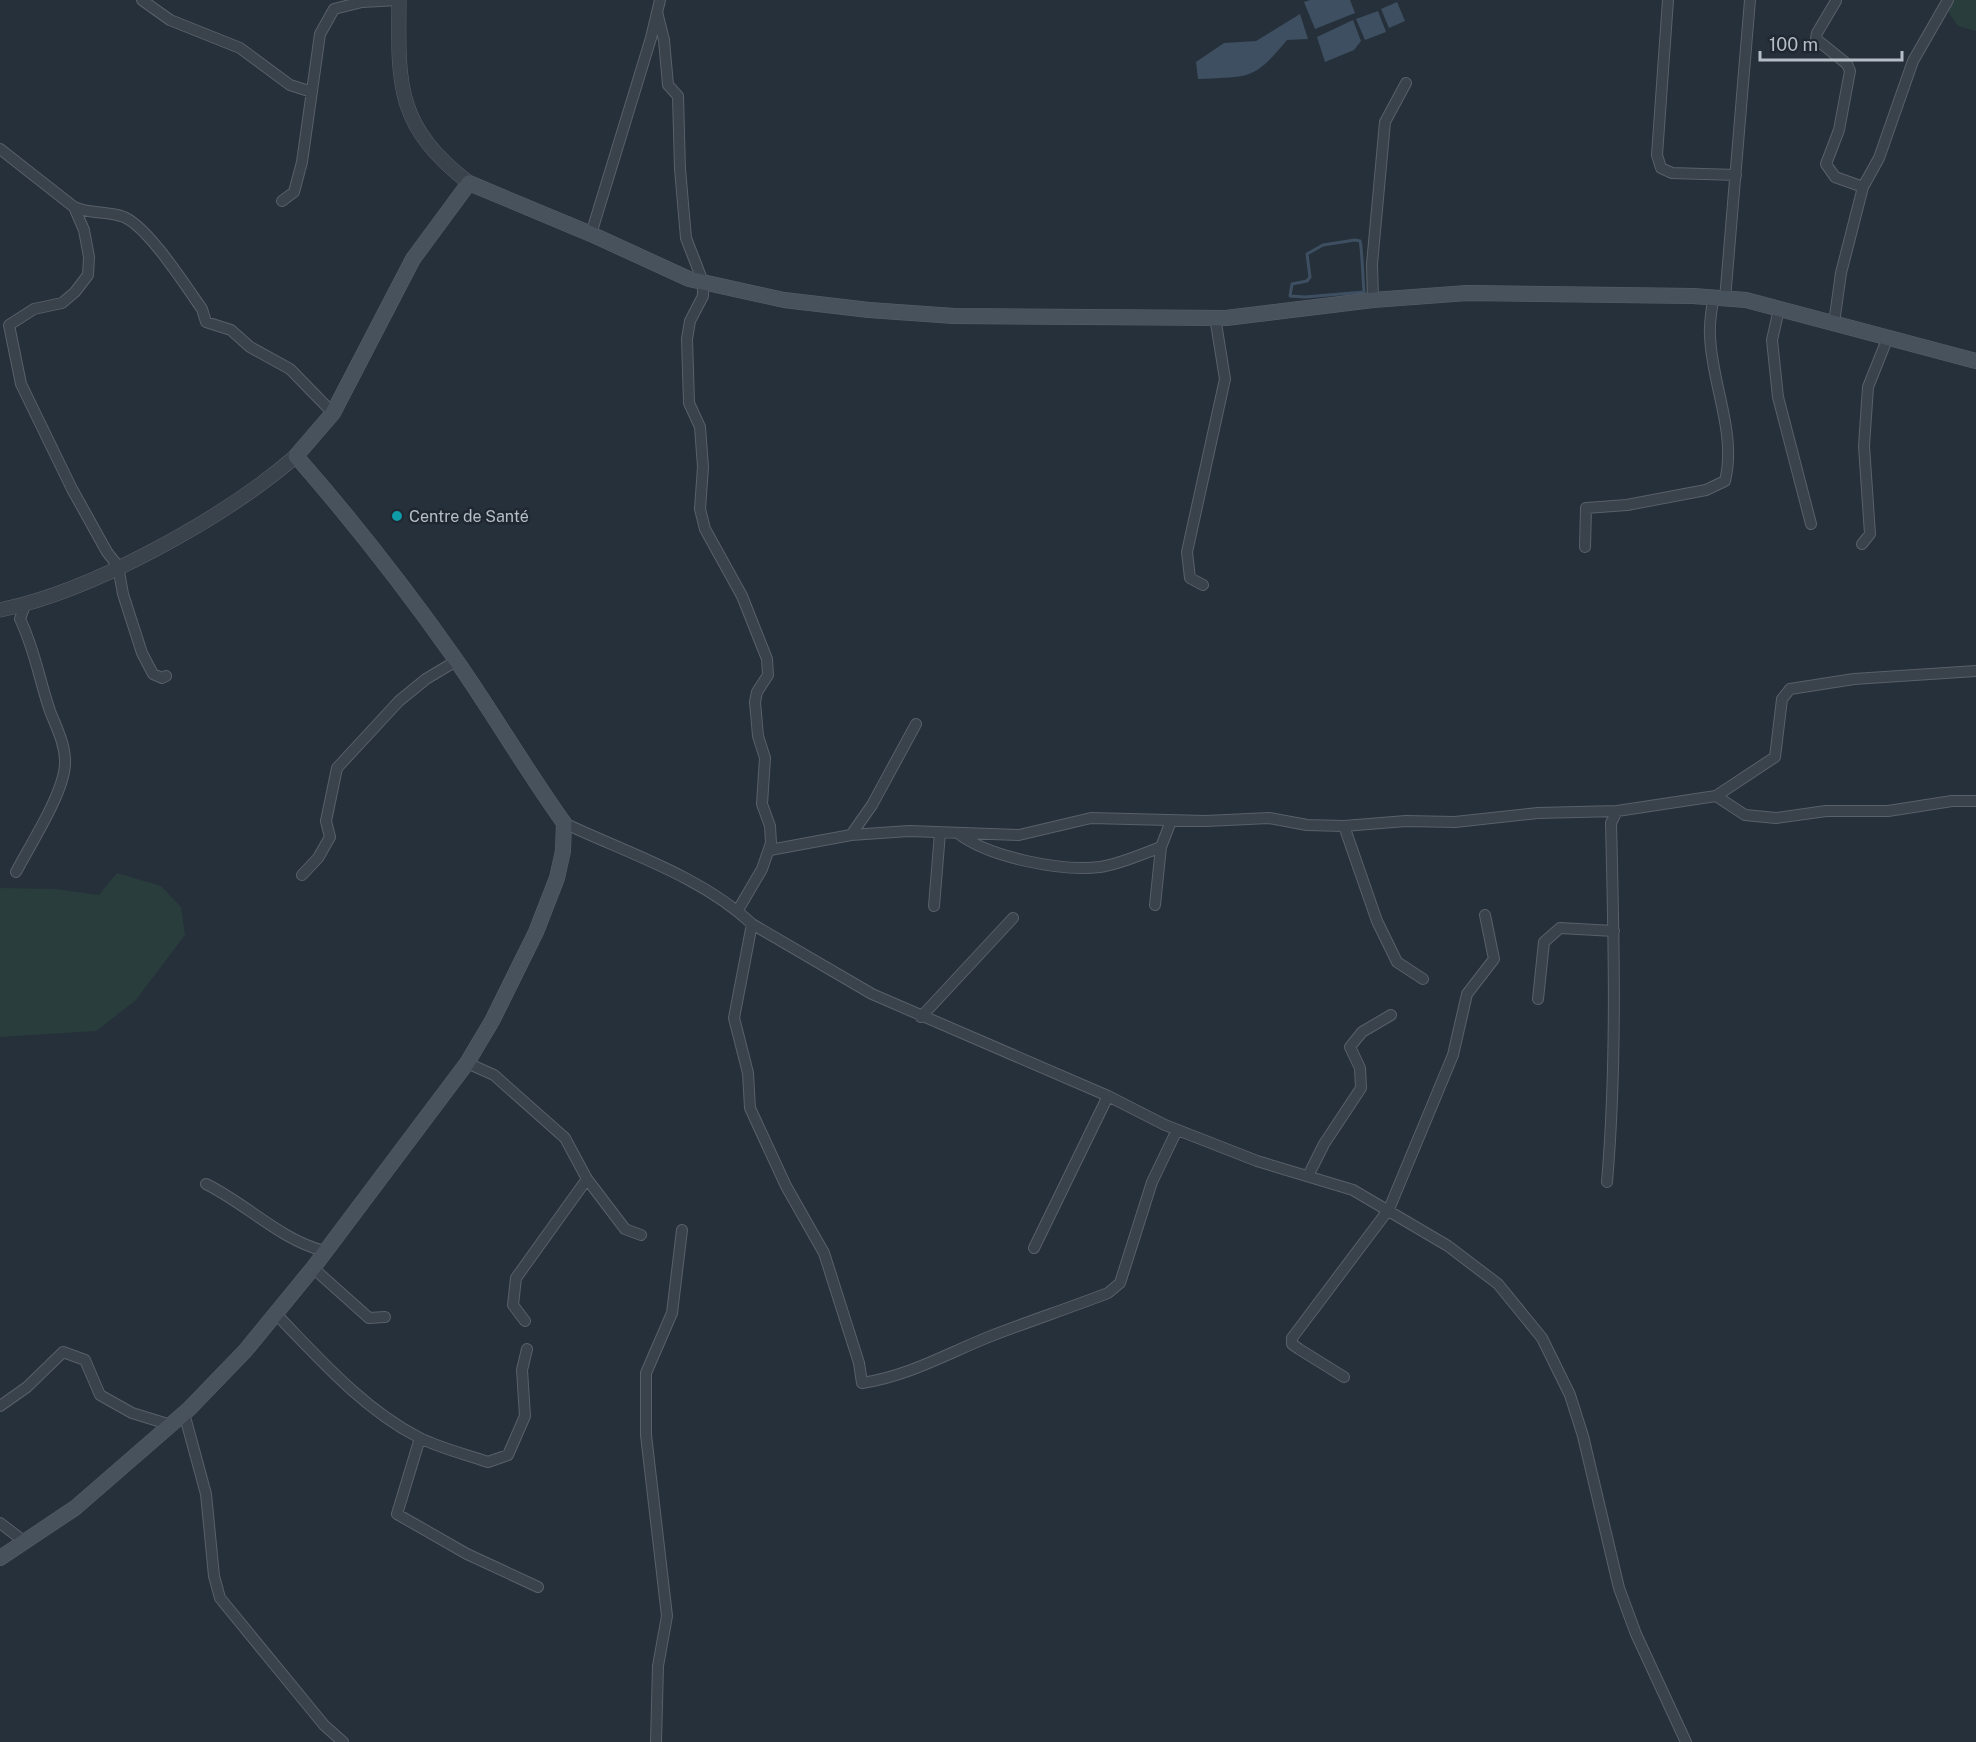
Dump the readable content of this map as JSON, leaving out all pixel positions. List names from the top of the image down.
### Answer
{
  "places": ["Centre de Santé"],
  "scale_bar": "100 m"
}
